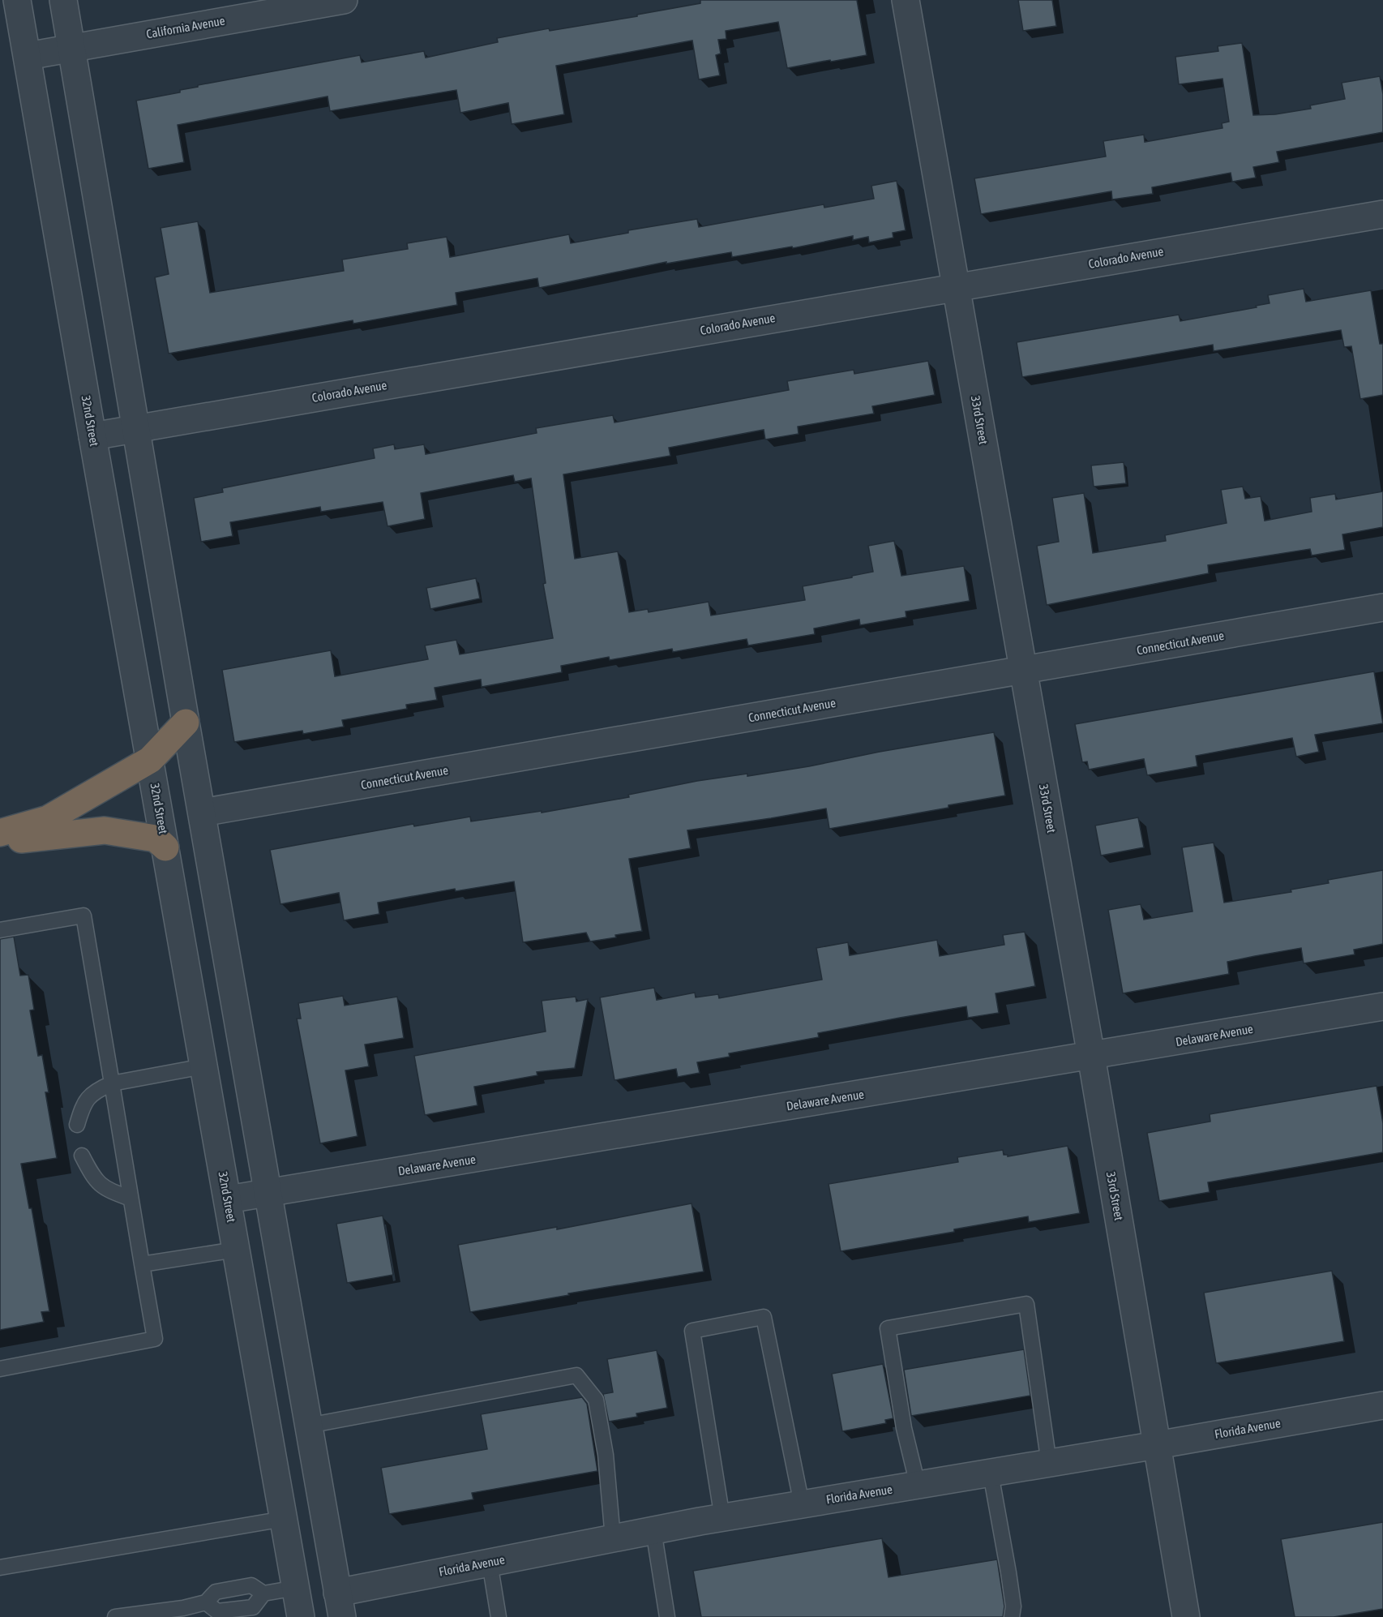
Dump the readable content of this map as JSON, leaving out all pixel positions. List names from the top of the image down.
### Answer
{
  "streets": {
    "street": [
      "California Avenue",
      "Colorado Avenue",
      "33rd Street",
      "32nd Street",
      "Connecticut Avenue",
      "Delaware Avenue",
      "Florida Avenue"
    ]
  },
  "crossings": [
    ["California Avenue", "32nd Street"],
    ["Colorado Avenue", "33rd Street"],
    ["Colorado Avenue", "32nd Street"],
    ["33rd Street", "Connecticut Avenue"],
    ["33rd Street", "Delaware Avenue"],
    ["33rd Street", "Florida Avenue"],
    ["32nd Street", "Delaware Avenue"]
  ]
}
